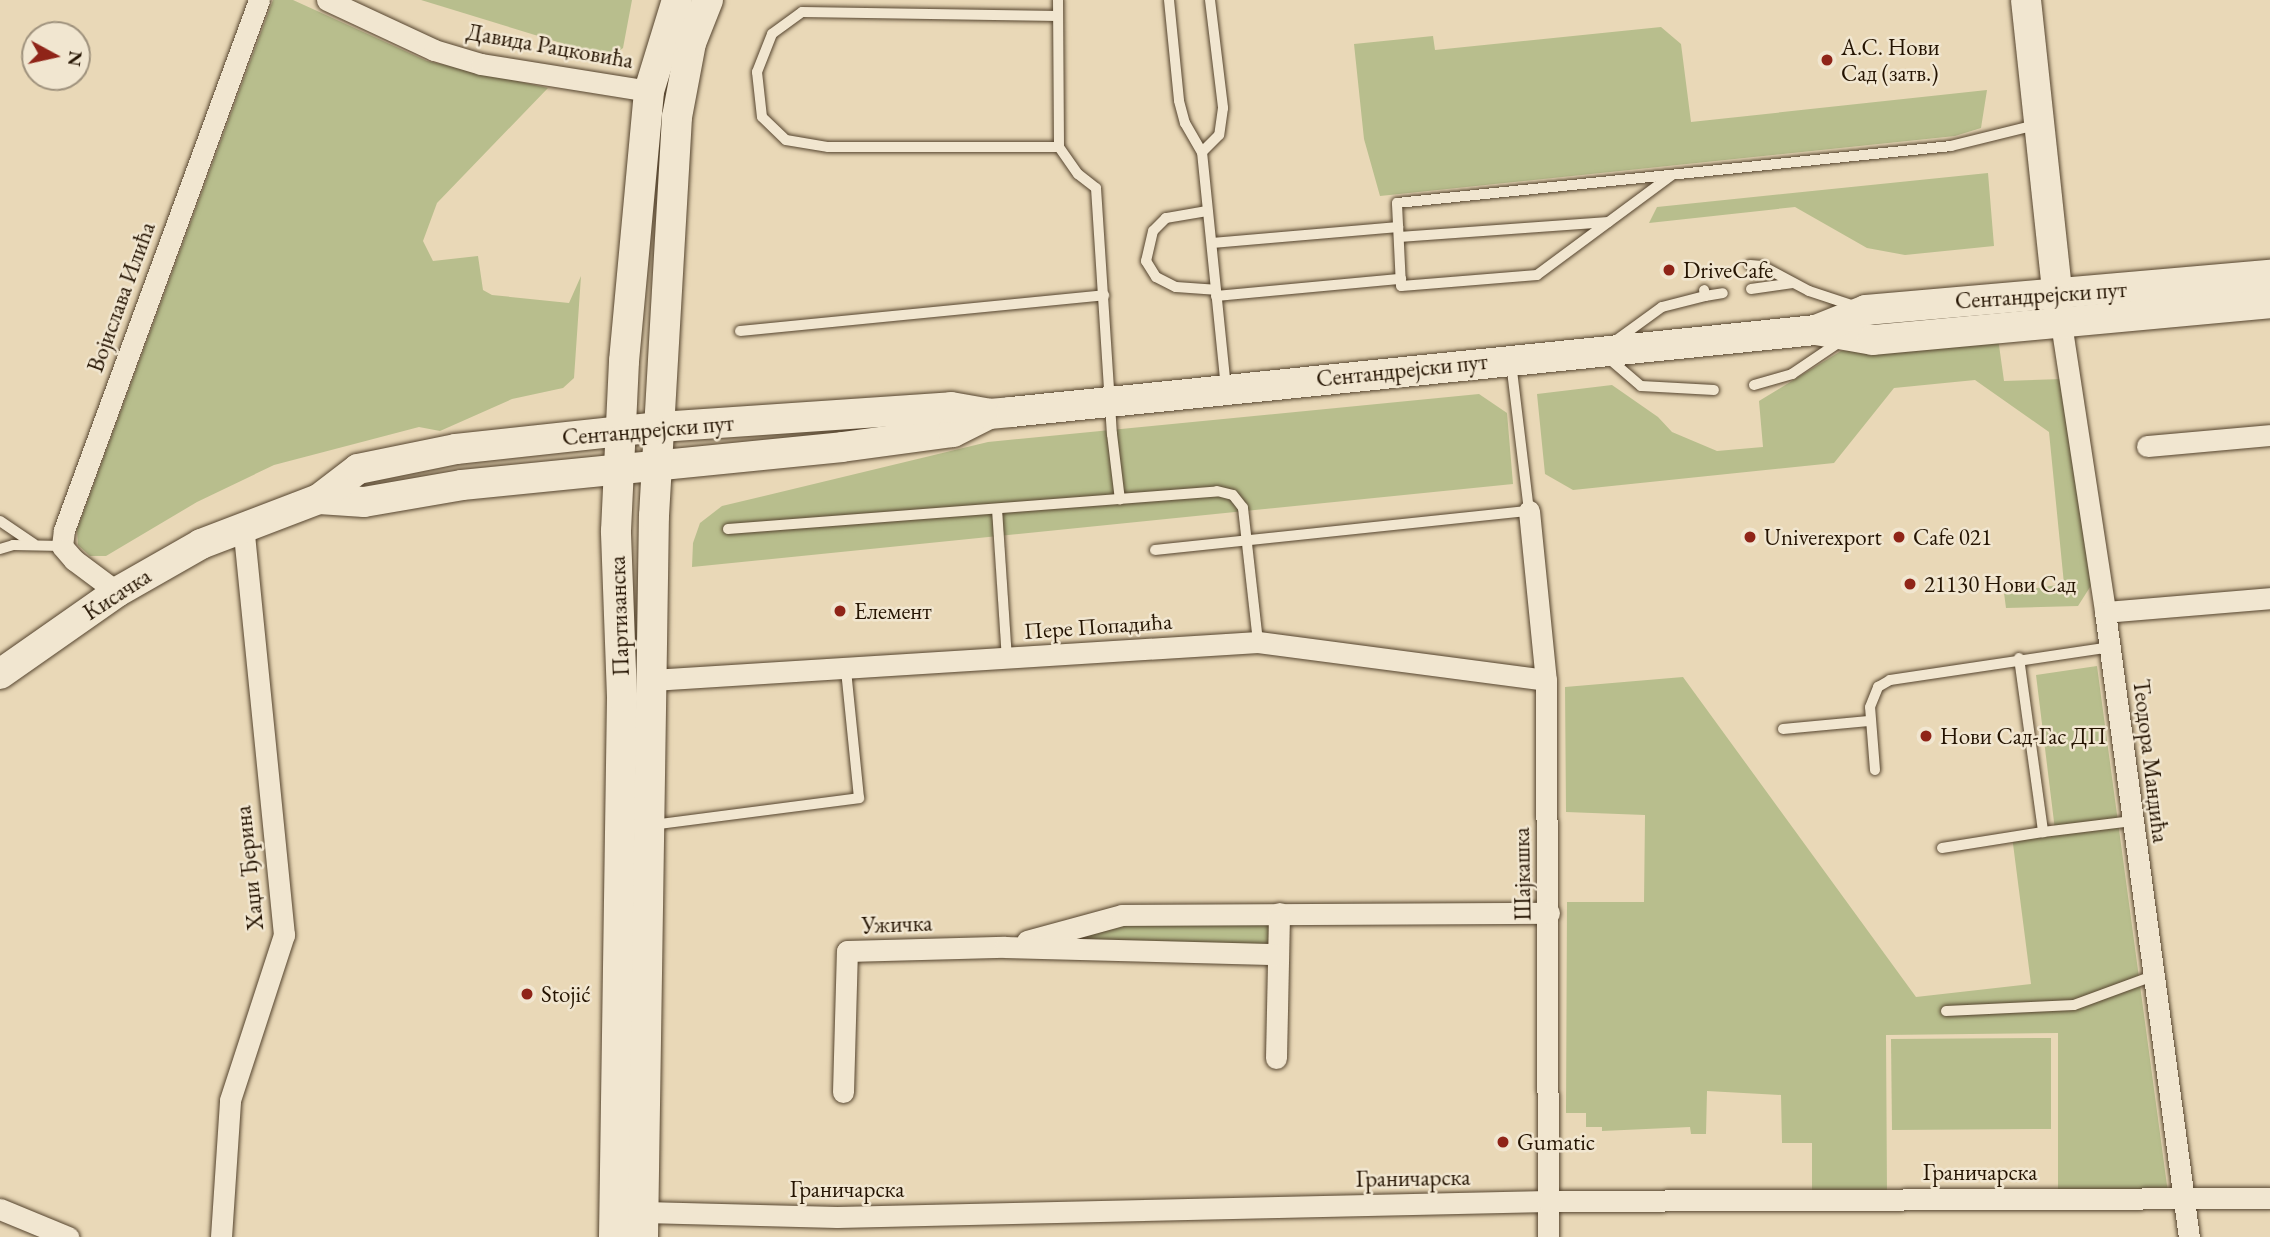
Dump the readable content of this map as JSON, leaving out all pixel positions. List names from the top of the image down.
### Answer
{
  "streets": {
    "main road": ["Сентандрејски пут", "Кисачка", "Партизанска"],
    "street": [
      "Давида Рацковића",
      "Војислава Илића",
      "Пере Попадића",
      "Теодора Мандића",
      "Хаџи Ђерина",
      "Шајкашка",
      "Ужичка",
      "Граничарска"
    ]
  },
  "crossings": [
    ["Давида Рацковића", "Партизанска"],
    ["Сентандрејски пут", "Кисачка"],
    ["Сентандрејски пут", "Партизанска"],
    ["Сентандрејски пут", "Теодора Мандића"],
    ["Сентандрејски пут", "Хаџи Ђерина"],
    ["Кисачка", "Хаџи Ђерина"],
    ["Партизанска", "Пере Попадића"],
    ["Партизанска", "Граничарска"],
    ["Пере Попадића", "Шајкашка"],
    ["Теодора Мандића", "Граничарска"],
    ["Шајкашка", "Ужичка"],
    ["Шајкашка", "Граничарска"]
  ],
  "places": [
    "А.С. Нови Сад (затв.)",
    "DriveCafe",
    "Univerexport",
    "Cafe 021",
    "21130 Нови Сад",
    "Елемент",
    "Нови Сад-Гас ДП",
    "Stojić",
    "Gumatic"
  ],
  "north": "right"
}
